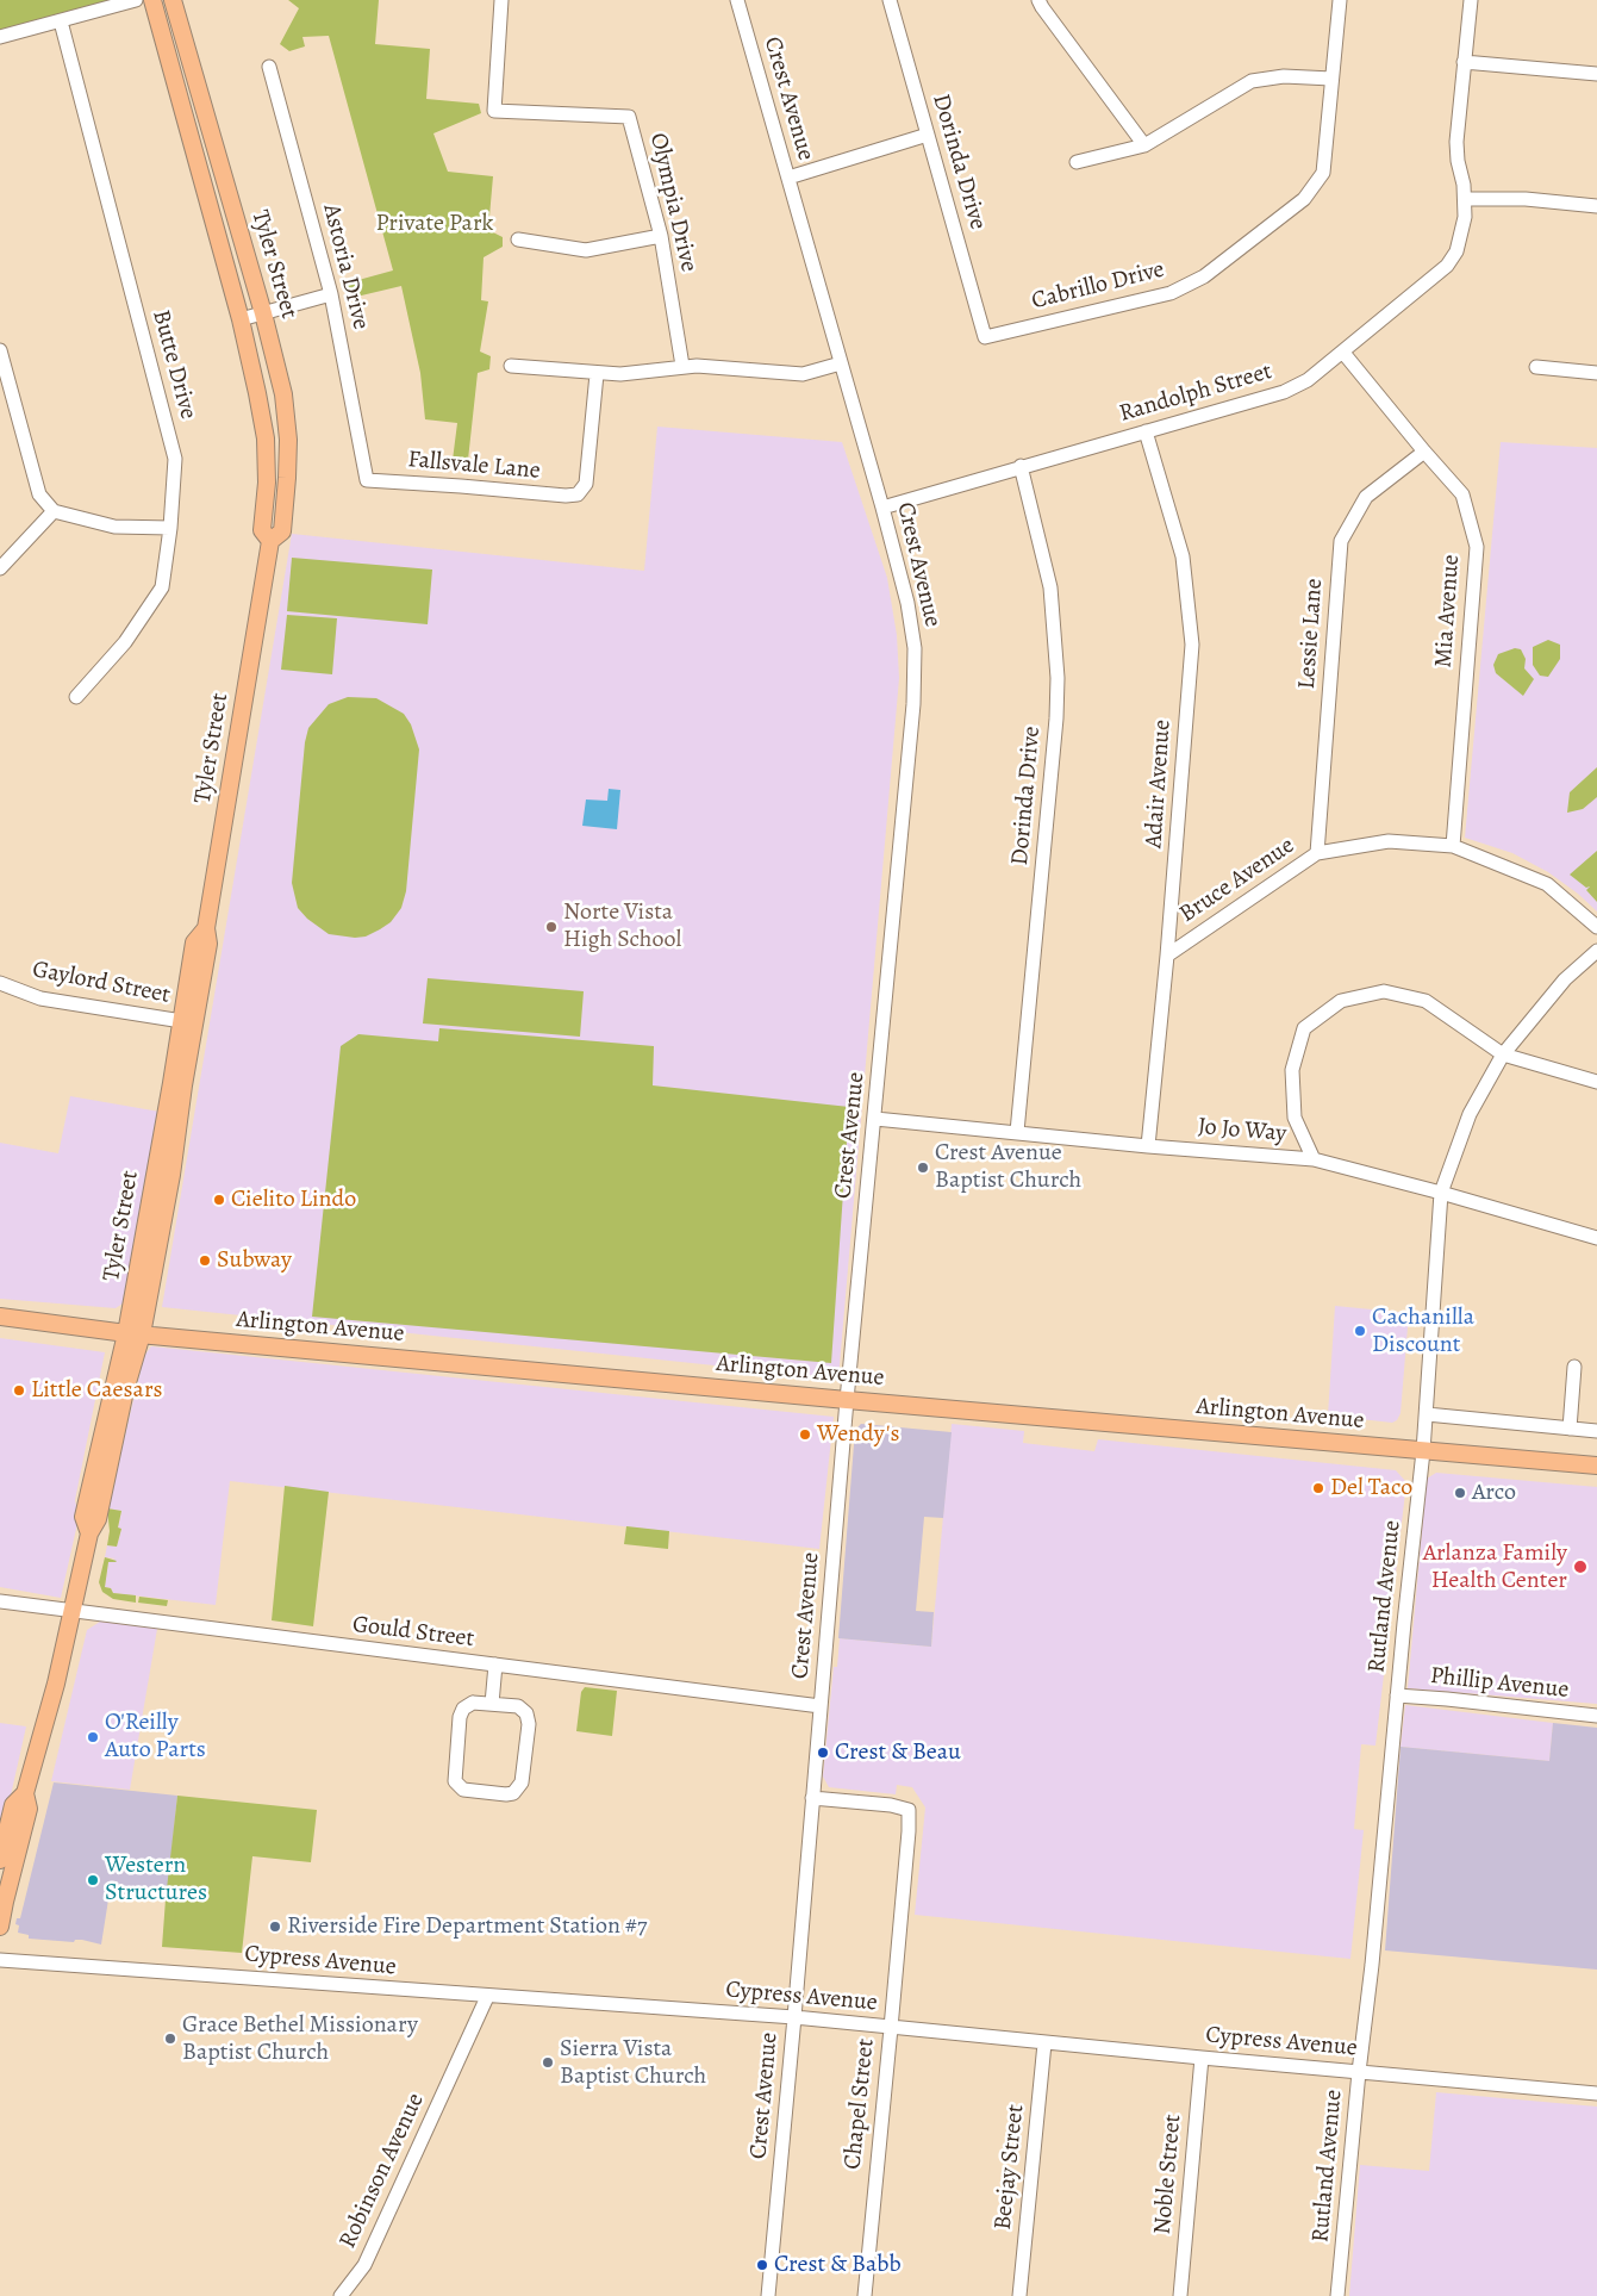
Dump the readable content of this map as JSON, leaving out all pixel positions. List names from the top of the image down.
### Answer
{
  "streets": {
    "main road": ["Tyler Street", "Arlington Avenue"],
    "street": [
      "Crest Avenue",
      "Dorinda Drive",
      "Olympia Drive",
      "Astoria Drive",
      "Cabrillo Drive",
      "Butte Drive",
      "Randolph Street",
      "Fallsvale Lane",
      "Mia Avenue",
      "Lessie Lane",
      "Adair Avenue",
      "Bruce Avenue",
      "Gaylord Street",
      "Jo Jo Way",
      "Rutland Avenue",
      "Gould Street",
      "Phillip Avenue",
      "Cypress Avenue",
      "Chapel Street",
      "Beejay Street",
      "Robinson Avenue",
      "Noble Street"
    ]
  },
  "crossings": [
    ["Crest Avenue", "Randolph Street"],
    ["Crest Avenue", "Jo Jo Way"],
    ["Crest Avenue", "Arlington Avenue"],
    ["Crest Avenue", "Gould Street"],
    ["Crest Avenue", "Cypress Avenue"],
    ["Crest Avenue", "Chapel Street"],
    ["Dorinda Drive", "Cabrillo Drive"],
    ["Dorinda Drive", "Randolph Street"],
    ["Dorinda Drive", "Jo Jo Way"],
    ["Tyler Street", "Gaylord Street"],
    ["Tyler Street", "Arlington Avenue"],
    ["Tyler Street", "Gould Street"],
    ["Astoria Drive", "Fallsvale Lane"],
    ["Randolph Street", "Mia Avenue"],
    ["Randolph Street", "Adair Avenue"],
    ["Mia Avenue", "Lessie Lane"],
    ["Mia Avenue", "Bruce Avenue"],
    ["Lessie Lane", "Bruce Avenue"],
    ["Adair Avenue", "Bruce Avenue"],
    ["Adair Avenue", "Jo Jo Way"],
    ["Jo Jo Way", "Rutland Avenue"],
    ["Arlington Avenue", "Rutland Avenue"],
    ["Rutland Avenue", "Phillip Avenue"],
    ["Rutland Avenue", "Cypress Avenue"],
    ["Cypress Avenue", "Chapel Street"],
    ["Cypress Avenue", "Beejay Street"],
    ["Cypress Avenue", "Robinson Avenue"],
    ["Cypress Avenue", "Noble Street"]
  ],
  "parks": ["Private Park"],
  "places": [
    "Norte Vista High School",
    "Crest Avenue Baptist Church",
    "Cielito Lindo",
    "Subway",
    "Cachanilla Discount",
    "Little Caesars",
    "Wendy's",
    "Del Taco",
    "Arco",
    "Arlanza Family Health Center",
    "O'Reilly Auto Parts",
    "Crest & Beau",
    "Western Structures",
    "Riverside Fire Department Station #7",
    "Grace Bethel Missionary Baptist Church",
    "Sierra Vista Baptist Church",
    "Crest & Babb"
  ]
}
